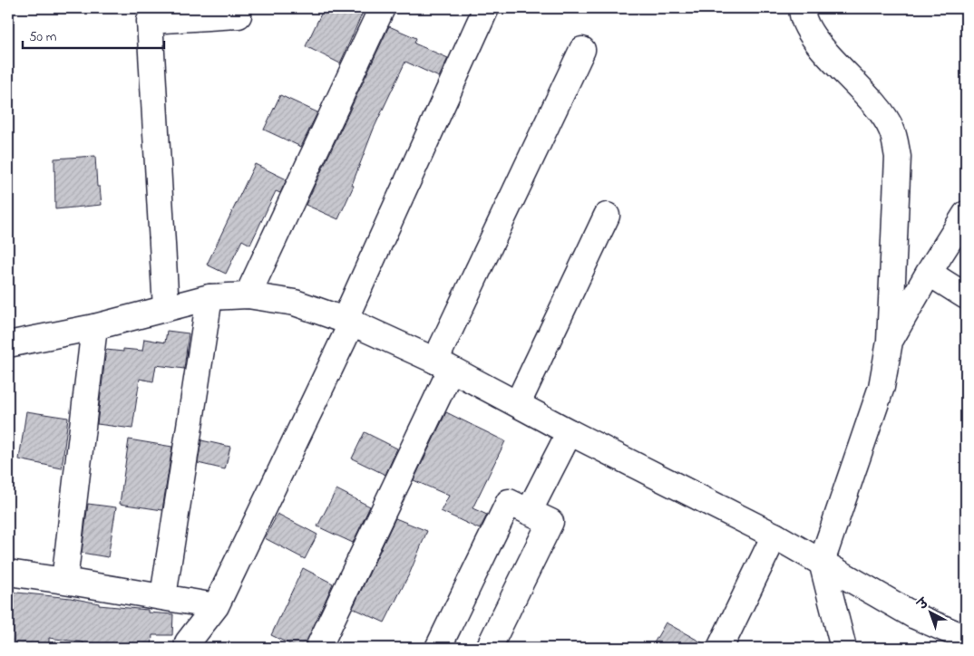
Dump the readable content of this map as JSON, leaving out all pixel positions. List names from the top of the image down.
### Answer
{
  "scale_bar": "50 m",
  "north": "top left"
}
